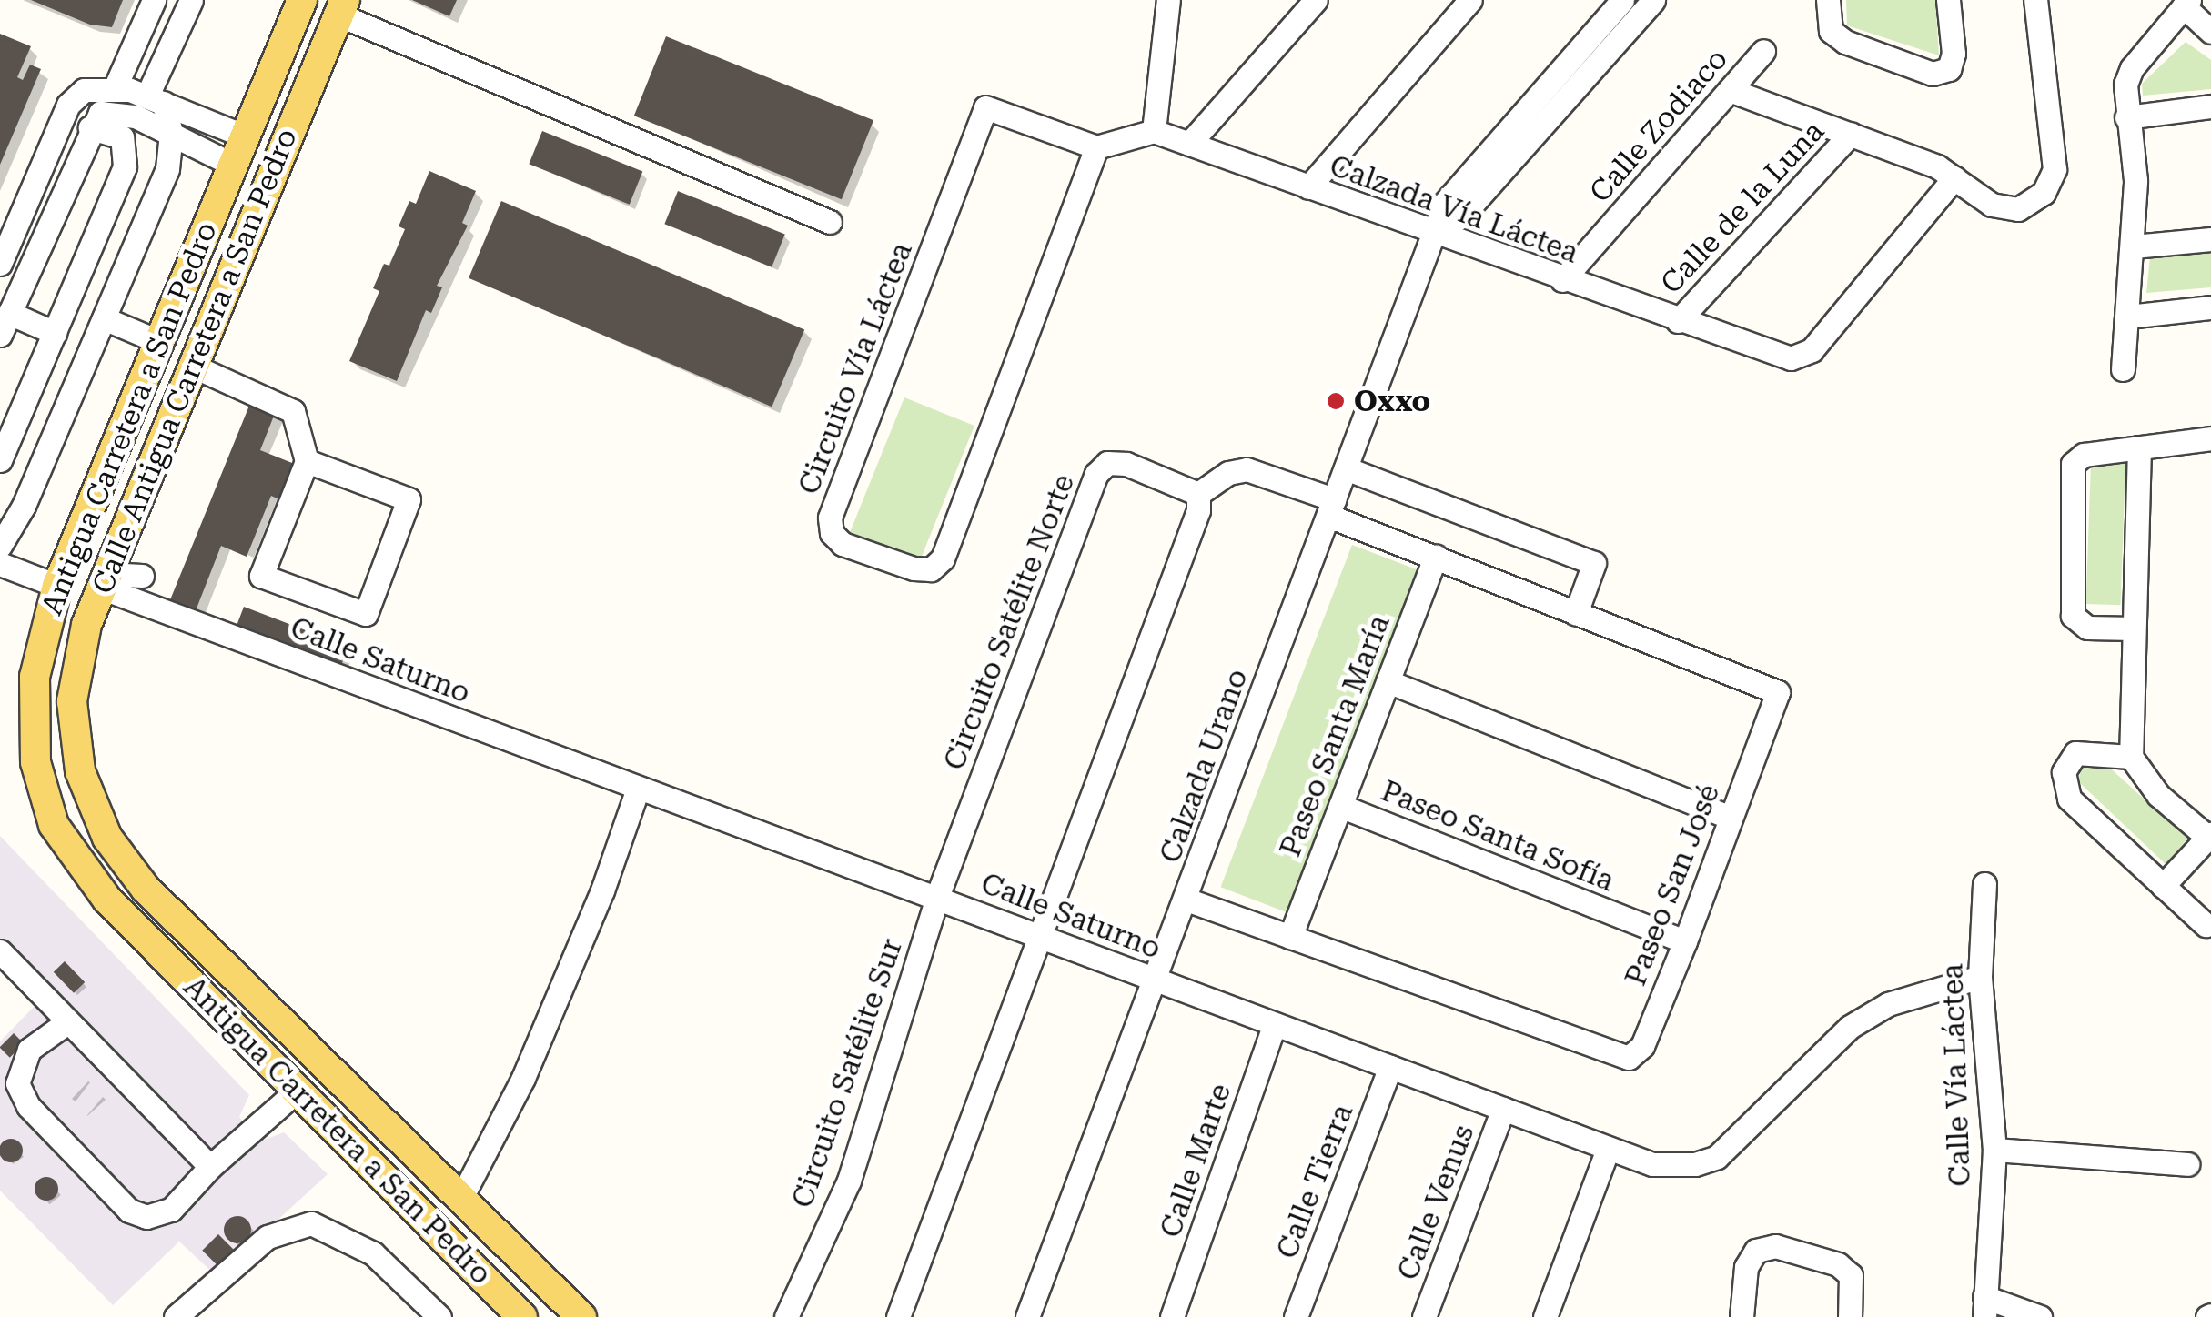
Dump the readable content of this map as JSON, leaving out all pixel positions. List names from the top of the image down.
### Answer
{
  "streets": {
    "main road": ["Calle Antigua Carretera a San Pedro", "Antigua Carretera a San Pedro"],
    "street": [
      "Calle Zodiaco",
      "Calle de la Luna",
      "Calzada Vía Láctea",
      "Circuito Vía Láctea",
      "Circuito Satélite Norte",
      "Calle Saturno",
      "Paseo Santa María",
      "Calzada Urano",
      "Paseo Santa Sofía",
      "Paseo San José",
      "Circuito Satélite Sur",
      "Calle Vía Láctea",
      "Calle Marte",
      "Calle Tierra",
      "Calle Venus"
    ]
  },
  "crossings": [
    ["Calle Zodiaco", "Calzada Vía Láctea"],
    ["Calle de la Luna", "Calzada Vía Láctea"],
    ["Calzada Vía Láctea", "Calzada Urano"],
    ["Calle Antigua Carretera a San Pedro", "Antigua Carretera a San Pedro"],
    ["Calle Antigua Carretera a San Pedro", "Calle Saturno"],
    ["Circuito Satélite Norte", "Calle Saturno"],
    ["Circuito Satélite Norte", "Circuito Satélite Sur"],
    ["Calle Saturno", "Calzada Urano"],
    ["Calle Saturno", "Circuito Satélite Sur"],
    ["Calle Saturno", "Calle Vía Láctea"],
    ["Calle Saturno", "Calle Marte"],
    ["Calle Saturno", "Calle Tierra"],
    ["Calle Saturno", "Calle Venus"],
    ["Paseo Santa María", "Paseo Santa Sofía"],
    ["Paseo Santa María", "Paseo San José"],
    ["Calzada Urano", "Paseo San José"],
    ["Paseo Santa Sofía", "Paseo San José"]
  ],
  "places": ["Oxxo"]
}
